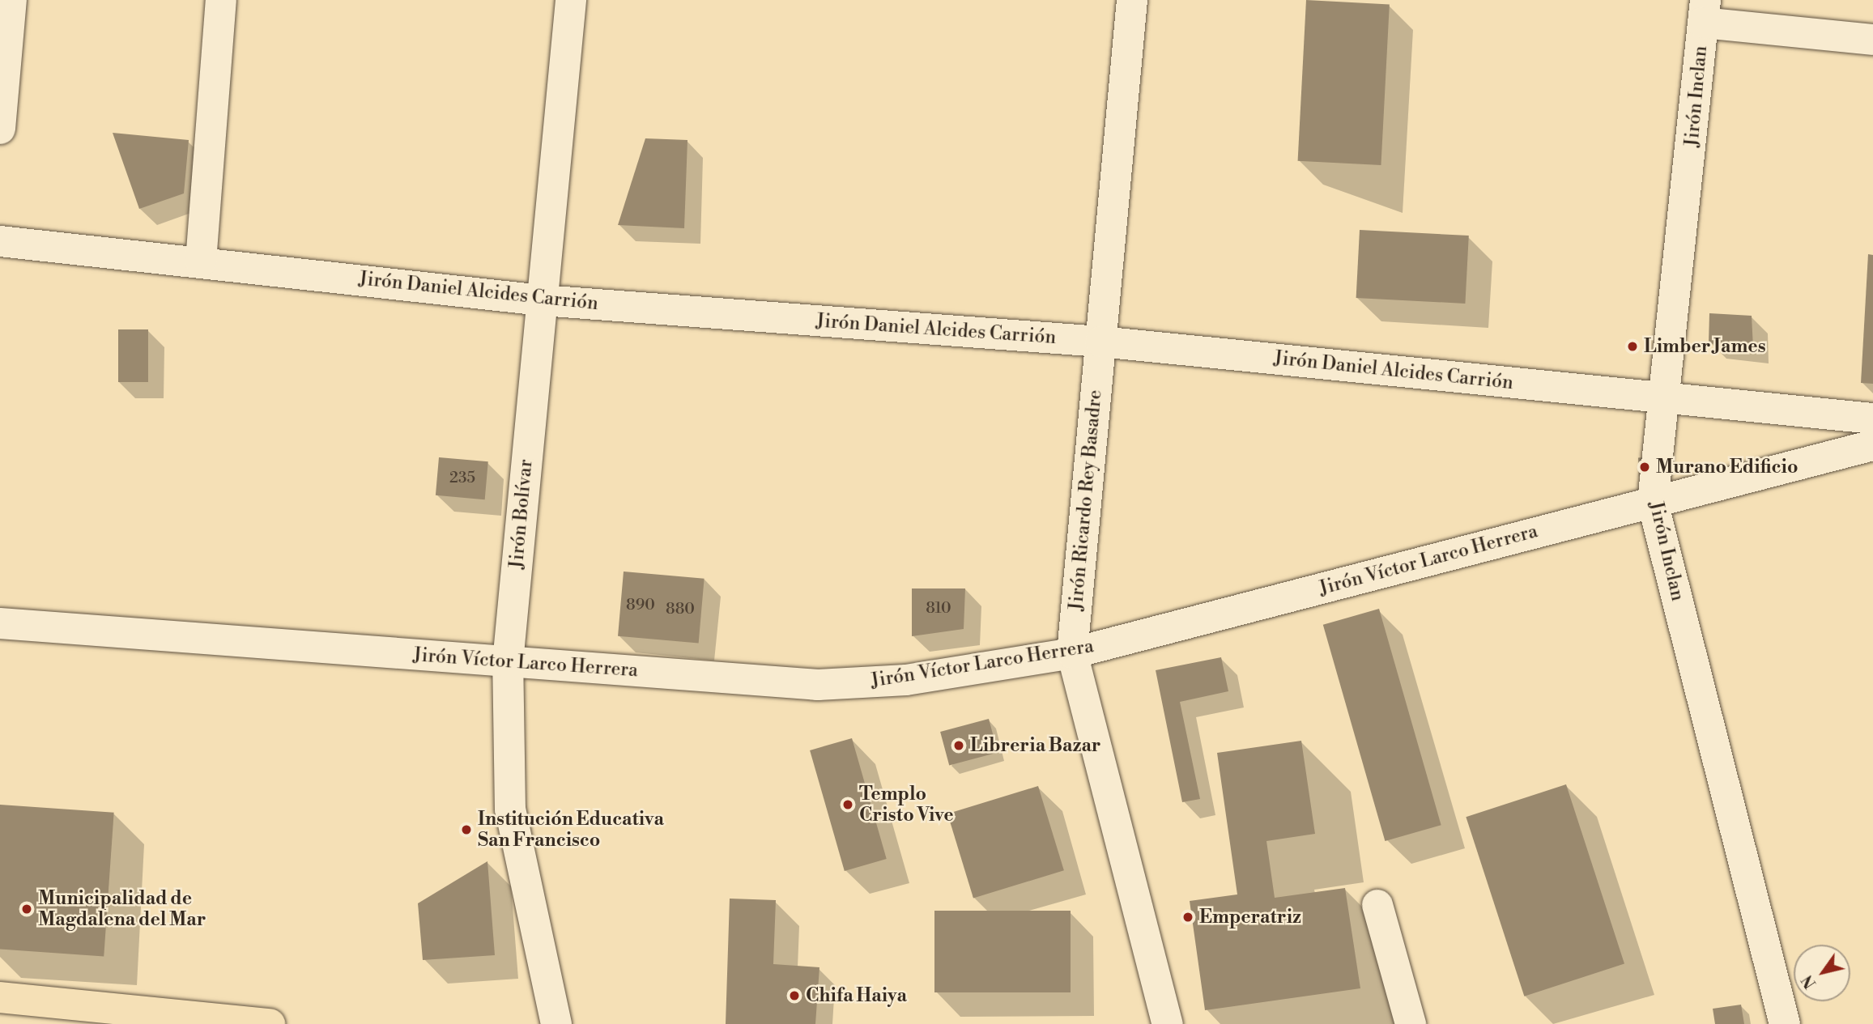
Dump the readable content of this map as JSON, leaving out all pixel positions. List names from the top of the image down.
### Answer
{
  "streets": {
    "street": [
      "Jirón Inclan",
      "Jirón Daniel Alcides Carrión",
      "Jirón Ricardo Rey Basadre",
      "Jirón Bolívar",
      "Jirón Víctor Larco Herrera"
    ]
  },
  "crossings": [
    ["Jirón Inclan", "Jirón Daniel Alcides Carrión"],
    ["Jirón Inclan", "Jirón Víctor Larco Herrera"],
    ["Jirón Daniel Alcides Carrión", "Jirón Ricardo Rey Basadre"],
    ["Jirón Daniel Alcides Carrión", "Jirón Bolívar"],
    ["Jirón Ricardo Rey Basadre", "Jirón Víctor Larco Herrera"],
    ["Jirón Bolívar", "Jirón Víctor Larco Herrera"]
  ],
  "places": [
    "Limber James",
    "Murano Edificio",
    "Libreria Bazar",
    "Templo Cristo Vive",
    "Institución Educativa San Francisco",
    "Municipalidad de Magdalena del Mar",
    "Emperatriz",
    "Chifa Haiya"
  ],
  "house_numbers": [
    "235",
    "890",
    "810",
    "880"
  ],
  "north": "bottom left"
}
